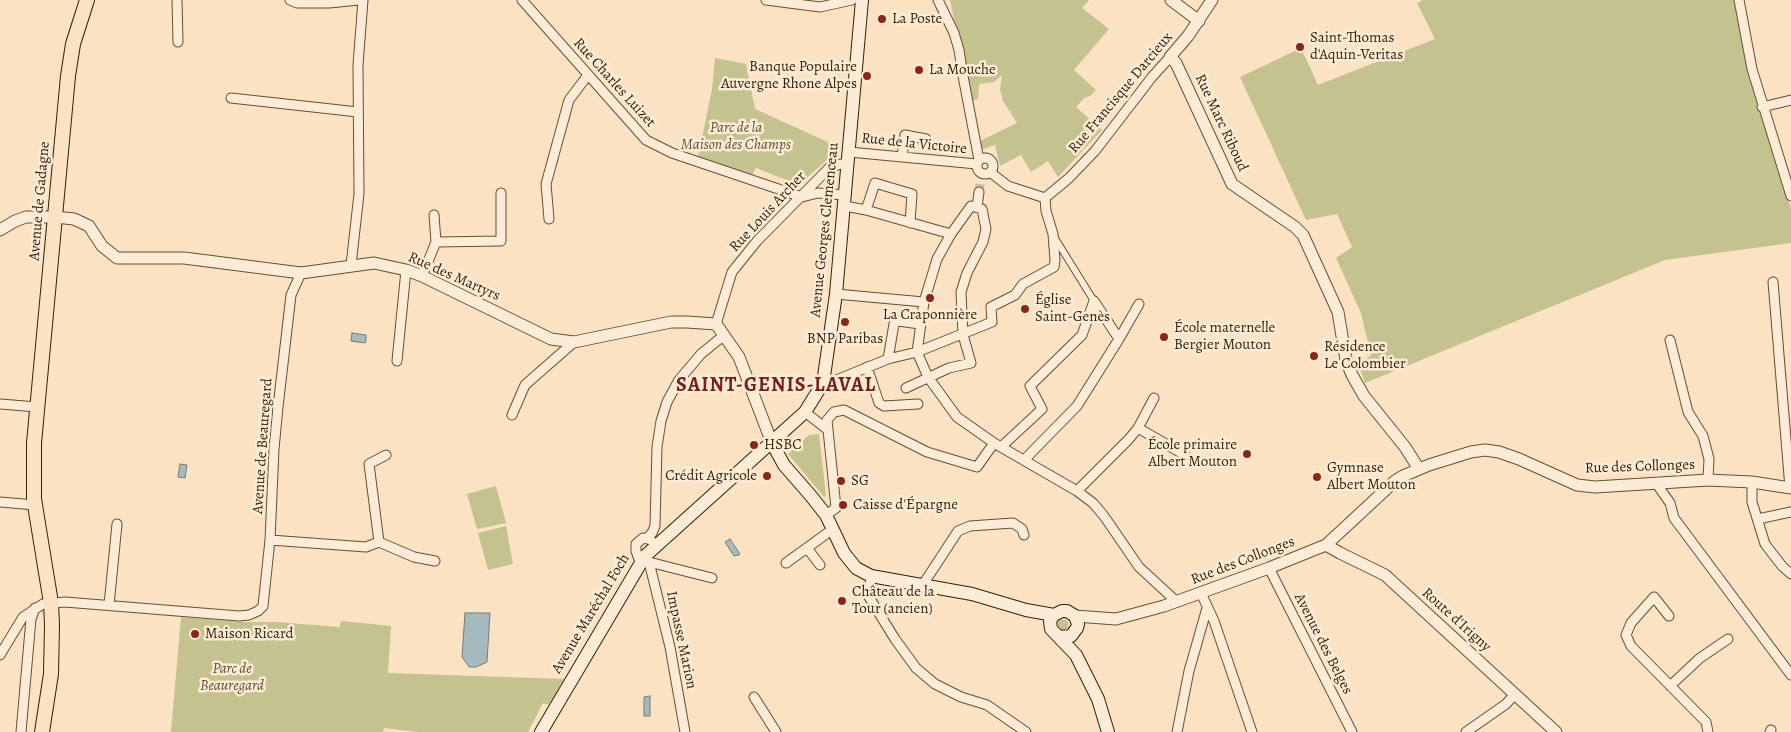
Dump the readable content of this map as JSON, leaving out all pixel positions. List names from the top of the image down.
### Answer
{
  "streets": {
    "main road": ["Avenue de Gadagne", "Avenue Georges Clemenceau", "Avenue Maréchal Foch"],
    "street": [
      "Rue Charles Luizet",
      "Rue Francisque Darcieux",
      "Rue Marc Riboud",
      "Rue de la Victoire",
      "Rue Louis Archer",
      "Rue des Martyrs",
      "Avenue de Beauregard",
      "Rue des Collonges",
      "Route d'Irigny",
      "Impasse Marion",
      "Avenue des Belges"
    ]
  },
  "crossings": [
    ["Rue Charles Luizet", "Rue Louis Archer"],
    ["Rue Charles Luizet", "Avenue Georges Clemenceau"],
    ["Rue Francisque Darcieux", "Rue Marc Riboud"],
    ["Rue Marc Riboud", "Rue des Collonges"],
    ["Rue de la Victoire", "Rue Louis Archer"],
    ["Rue de la Victoire", "Avenue Georges Clemenceau"],
    ["Avenue de Gadagne", "Rue des Martyrs"],
    ["Rue Louis Archer", "Avenue Georges Clemenceau"],
    ["Rue Louis Archer", "Rue des Martyrs"],
    ["Avenue Georges Clemenceau", "Avenue Maréchal Foch"],
    ["Rue des Martyrs", "Avenue de Beauregard"],
    ["Rue des Collonges", "Route d'Irigny"],
    ["Rue des Collonges", "Avenue des Belges"],
    ["Avenue Maréchal Foch", "Impasse Marion"]
  ],
  "districts": ["SAINT-GENIS-LAVAL"],
  "parks": ["Parc de la Maison des Champs", "Parc de Beauregard"],
  "places": [
    "La Poste",
    "Saint-Thomas d'Aquin-Veritas",
    "La Mouche",
    "Banque Populaire Auvergne Rhone Alpes",
    "La Craponnière",
    "Église Saint-Genès",
    "BNP Paribas",
    "École maternelle Bergier Mouton",
    "Résidence Le Colombier",
    "HSBC",
    "École primaire Albert Mouton",
    "Crédit Agricole",
    "Gymnase Albert Mouton",
    "SG",
    "Caisse d'Épargne",
    "Château de la Tour (ancien)",
    "Maison Ricard"
  ]
}
